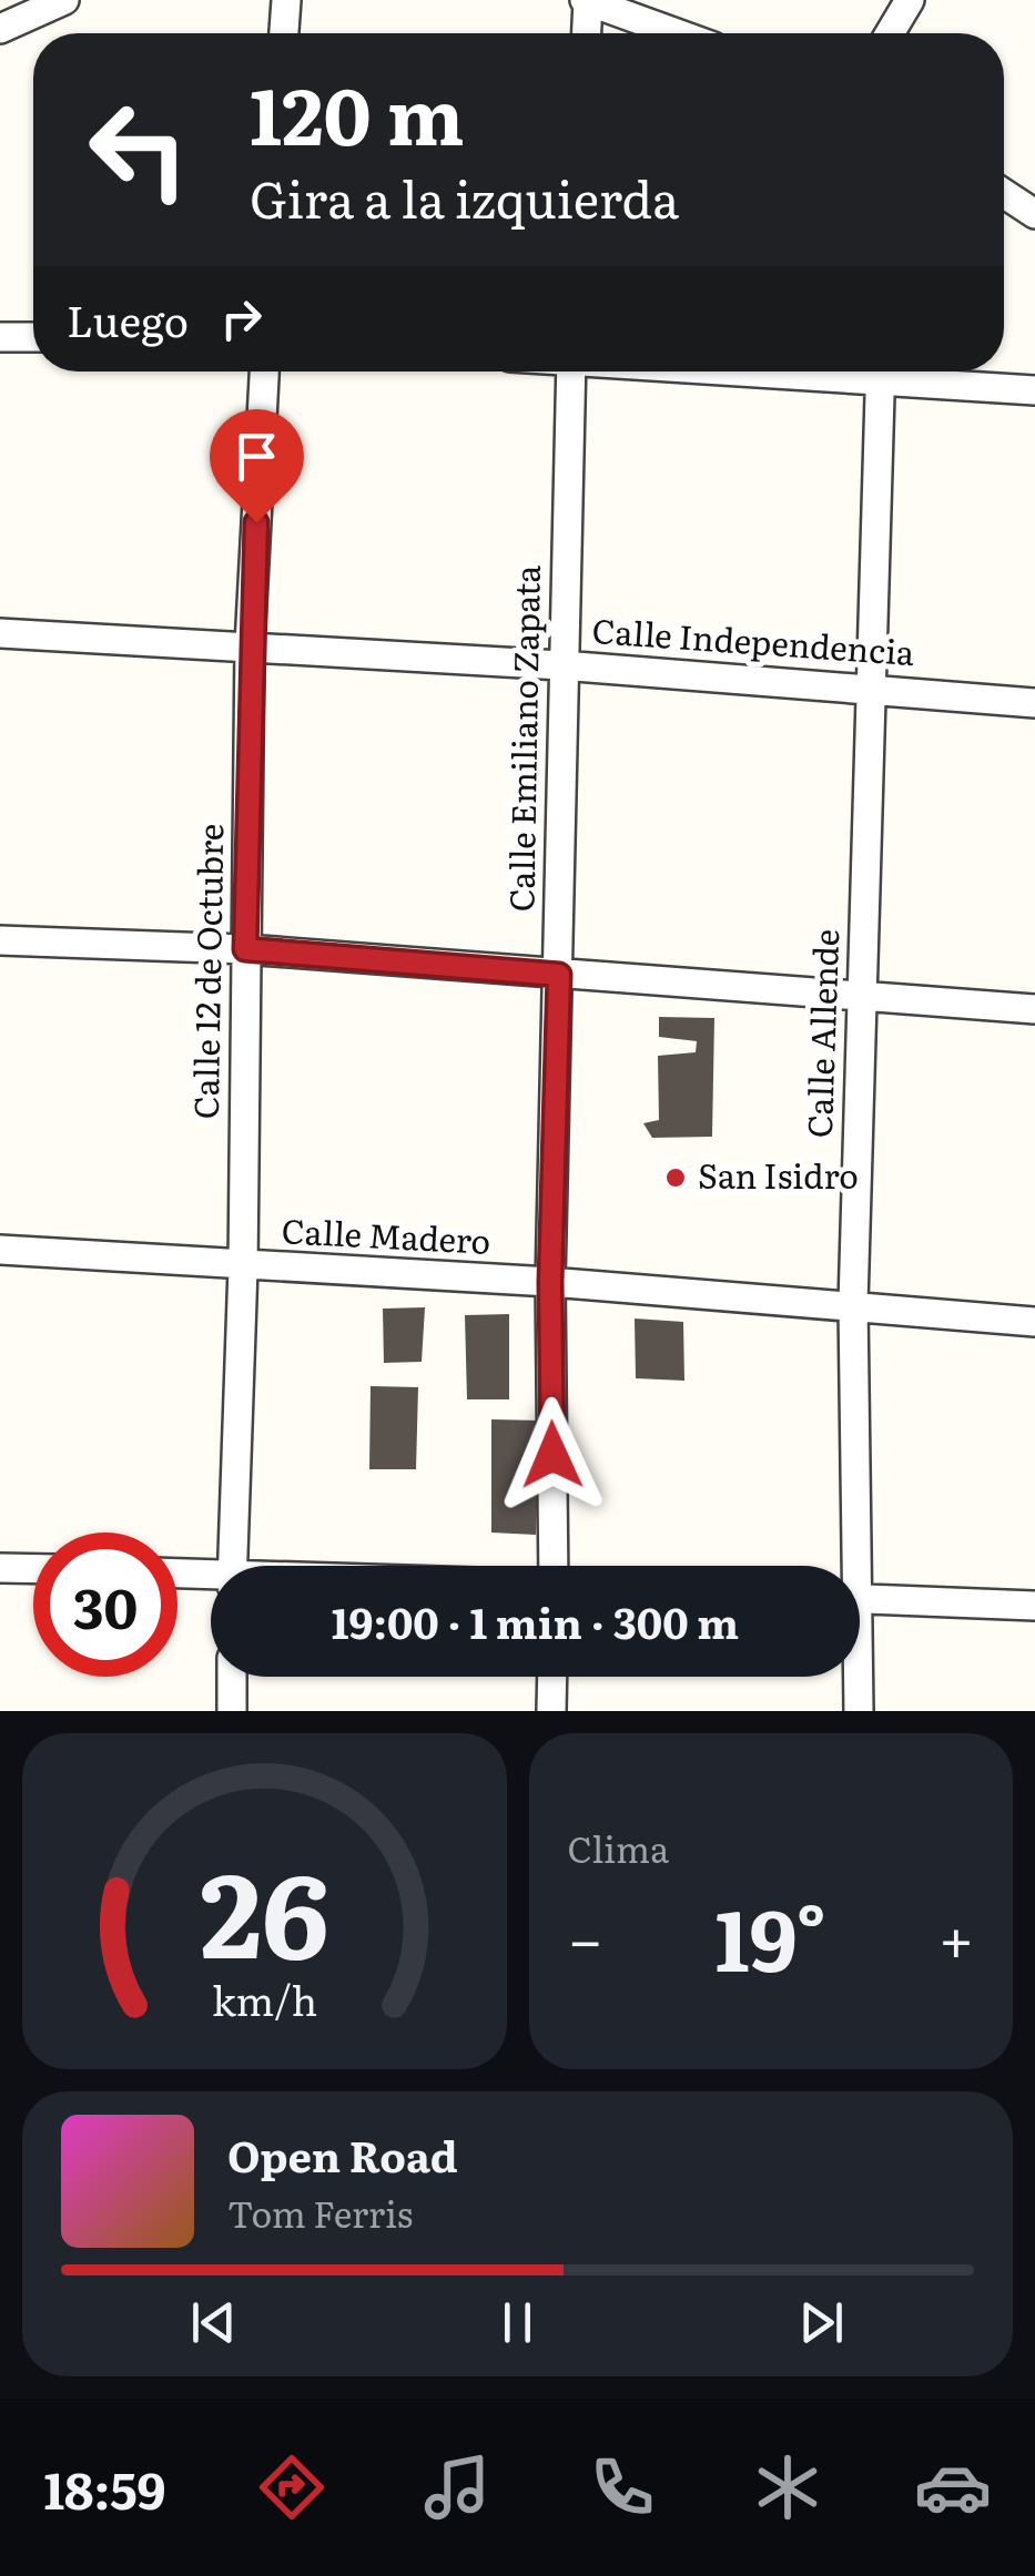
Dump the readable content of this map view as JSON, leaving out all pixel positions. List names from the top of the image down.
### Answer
{
  "streets": {
    "street": [
      "Calle Independencia",
      "Calle Emiliano Zapata",
      "Calle 12 de Octubre",
      "Calle Allende",
      "Calle Madero"
    ]
  },
  "crossings": [
    ["Calle Independencia", "Calle Emiliano Zapata"],
    ["Calle Independencia", "Calle 12 de Octubre"],
    ["Calle Independencia", "Calle Allende"],
    ["Calle Emiliano Zapata", "Calle Madero"],
    ["Calle 12 de Octubre", "Calle Madero"],
    ["Calle Allende", "Calle Madero"]
  ],
  "places": ["San Isidro"],
  "page": {
    "turn": ["120 m", "Gira a la izquierda"],
    "then": "Luego",
    "limit": "30",
    "trip": "19:00 · 1 min · 300 m",
    "tile": "Clima",
    "heat": ["−", "19°", "+"],
    "song": ["Open Road", "Tom Ferris"],
    "tabs": "18:59",
    "gauge": ["26", "km/h"]
  }
}
